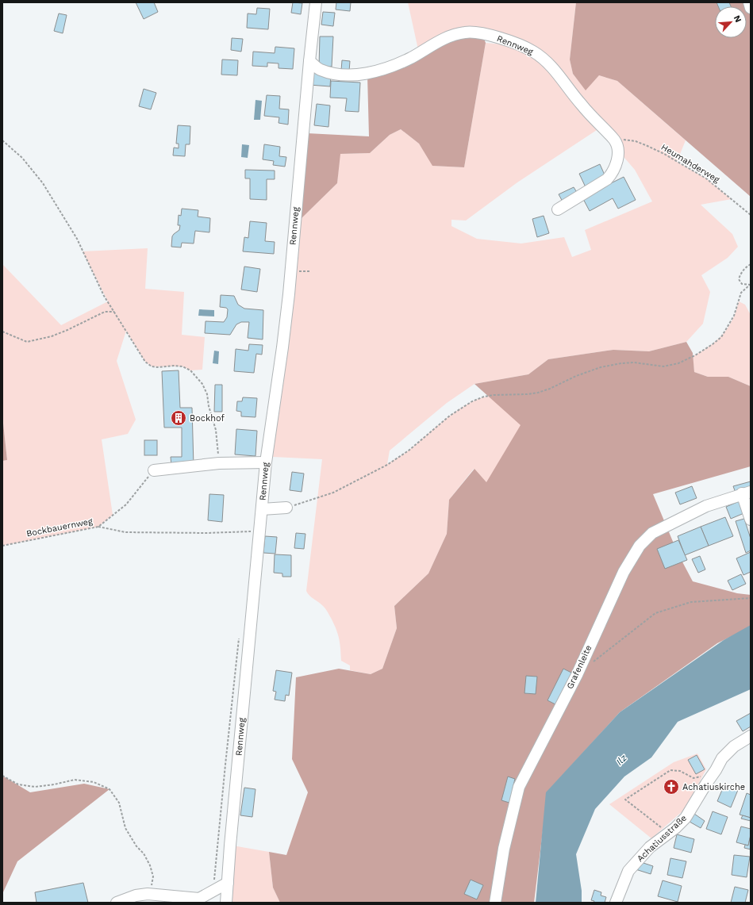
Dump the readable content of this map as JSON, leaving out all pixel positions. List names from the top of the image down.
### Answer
{
  "streets": {
    "street": ["Rennweg", "Grafenleite", "Achatiusstraße"],
    "path": ["Heumahderweg", "Bockbauernweg"]
  },
  "crossings": [
    ["Rennweg", "Heumahderweg"]
  ],
  "water": ["Ilz"],
  "places": {
    "building": ["Bockhof"],
    "church": ["Achatiuskirche"]
  },
  "north": "top right"
}
